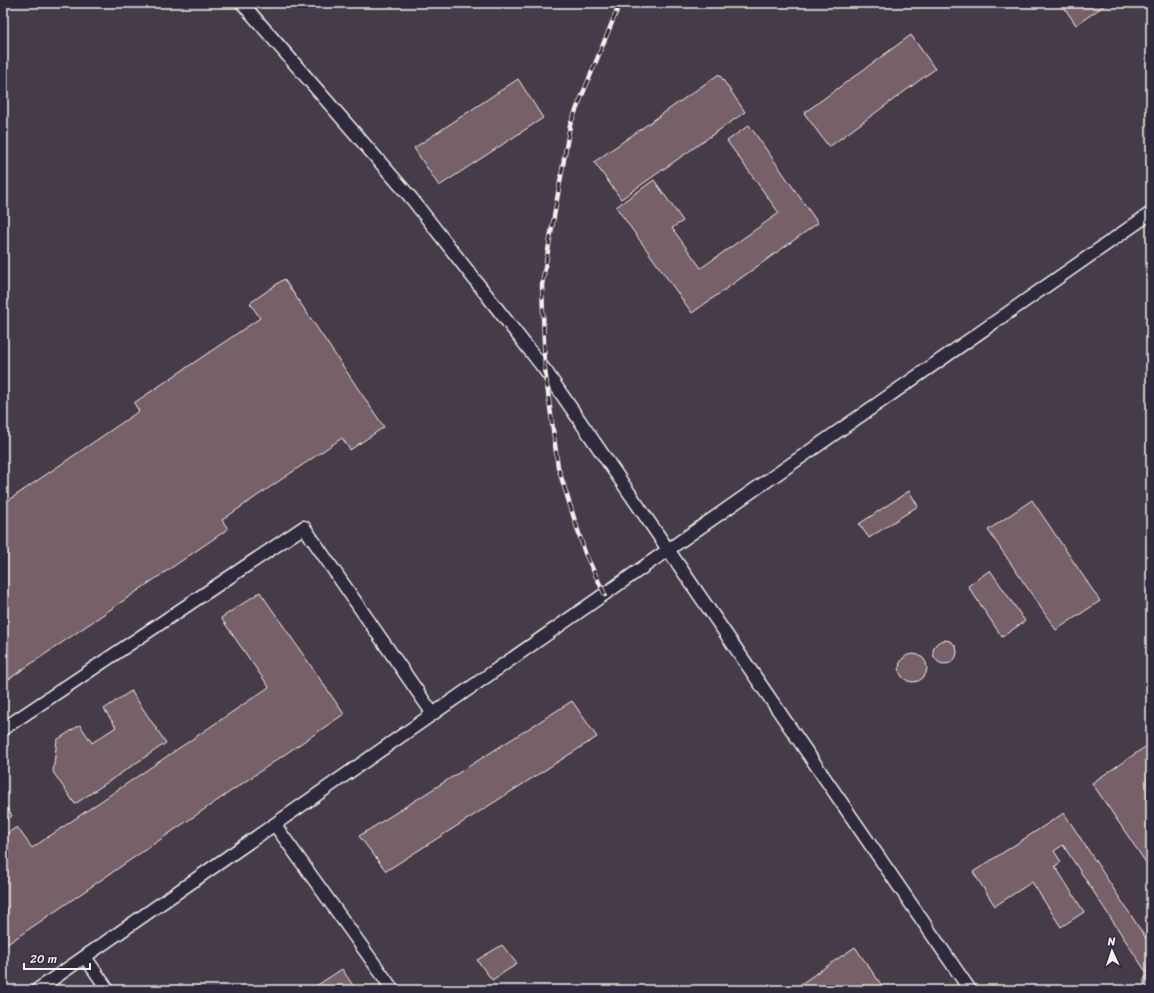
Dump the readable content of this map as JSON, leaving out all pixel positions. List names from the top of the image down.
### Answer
{
  "scale_bar": "20 m",
  "north": "top"
}
